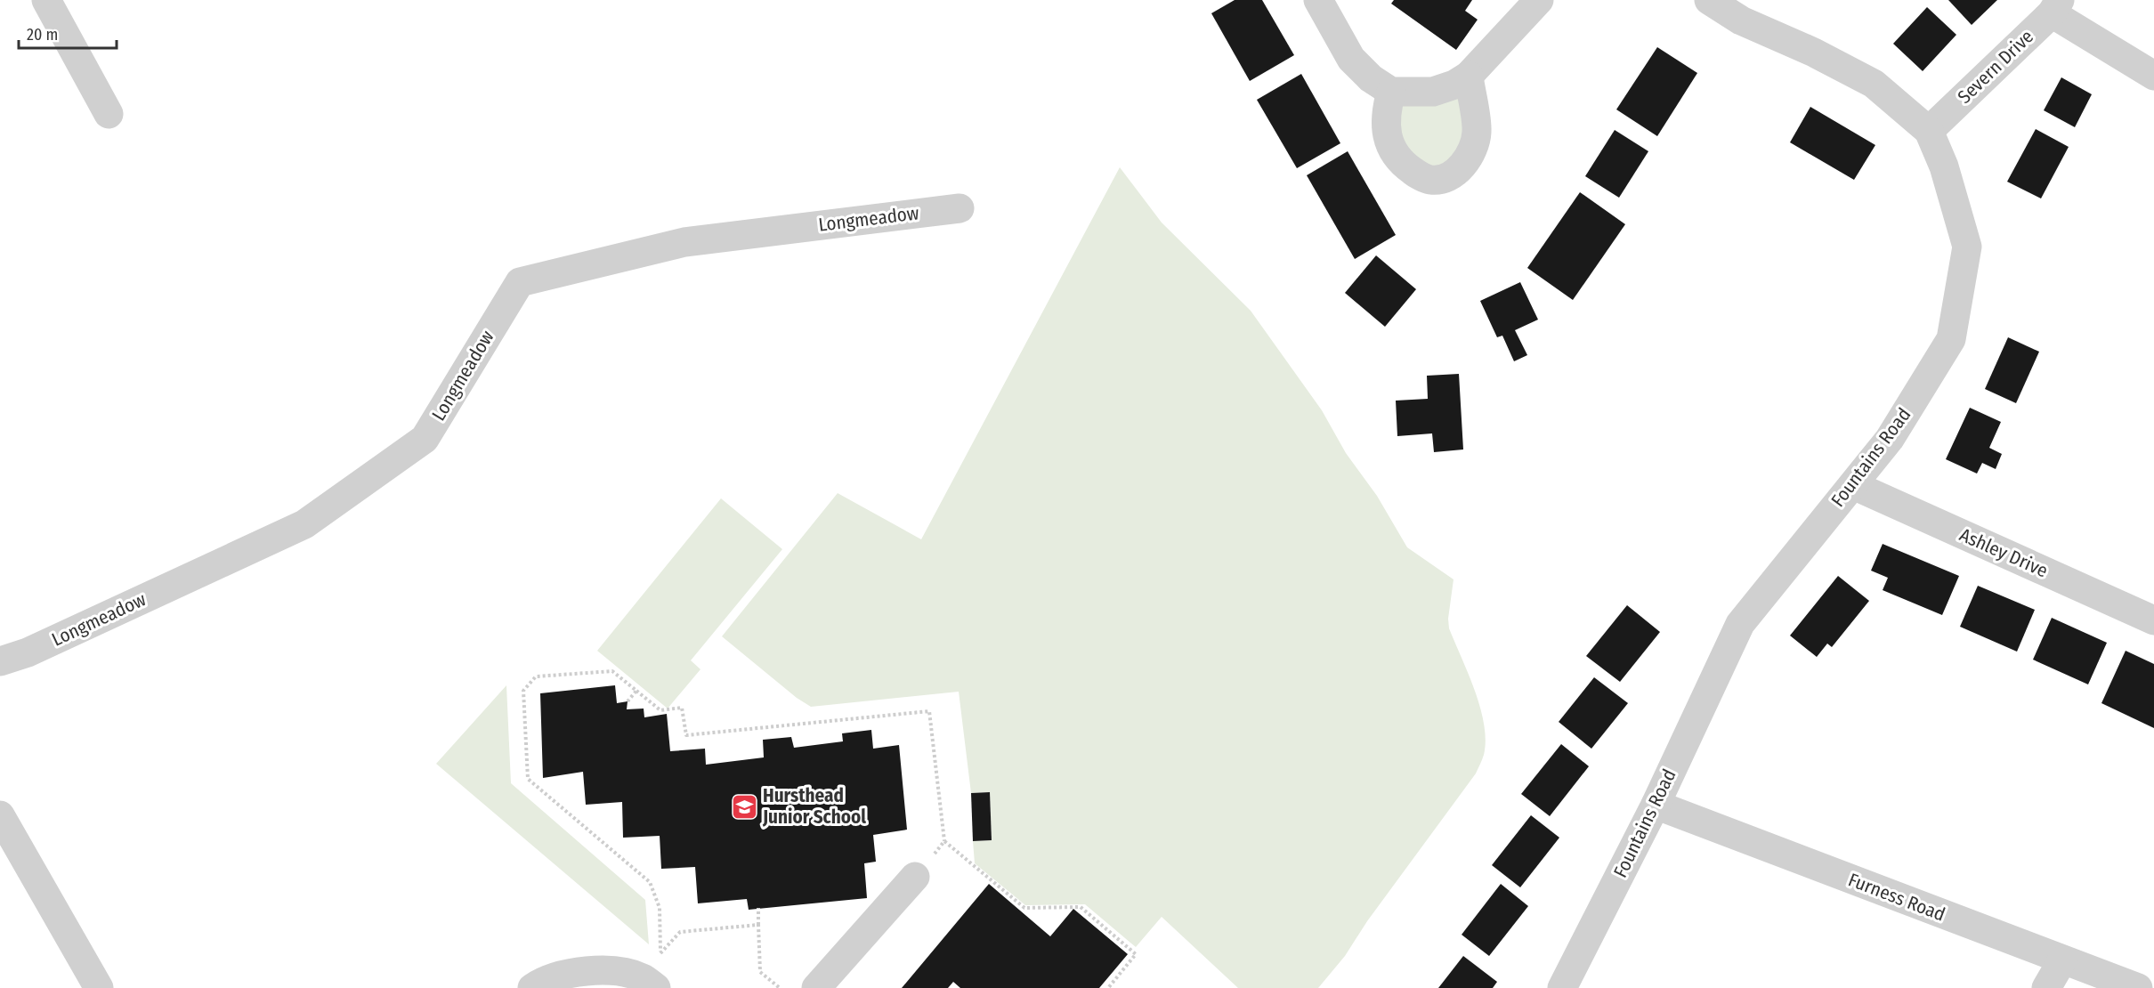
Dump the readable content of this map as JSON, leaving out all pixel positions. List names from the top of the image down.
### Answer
{
  "streets": {
    "street": [
      "Severn Drive",
      "Longmeadow",
      "Fountains Road",
      "Ashley Drive",
      "Furness Road"
    ]
  },
  "crossings": [
    ["Severn Drive", "Fountains Road"],
    ["Fountains Road", "Ashley Drive"],
    ["Fountains Road", "Furness Road"]
  ],
  "places": {
    "school or university": ["Hursthead Junior School"]
  },
  "scale_bar": "20 m"
}
